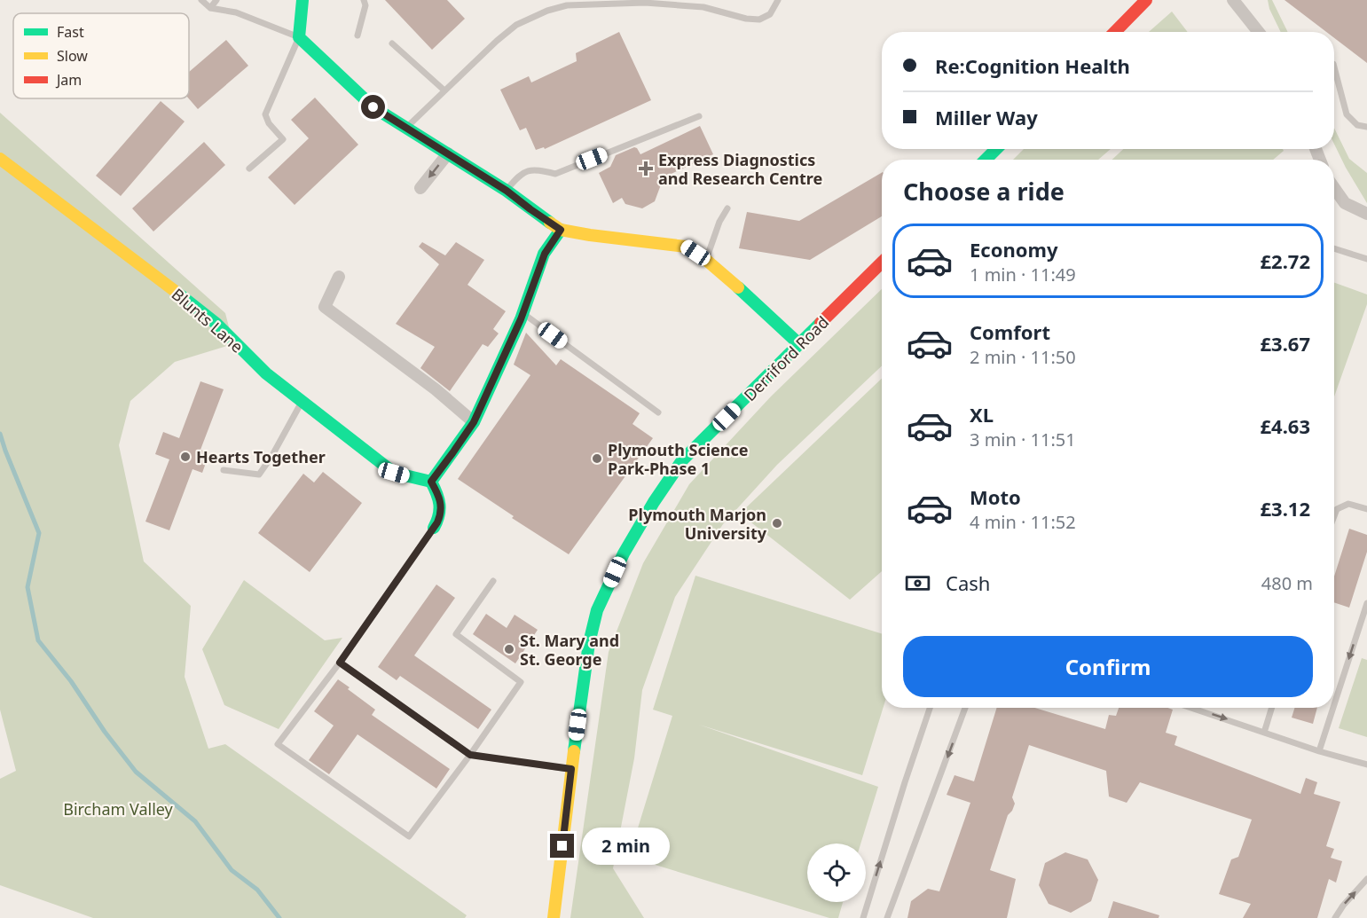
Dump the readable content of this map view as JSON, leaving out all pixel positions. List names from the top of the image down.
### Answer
{
  "streets": {
    "street": ["Blunts Lane", "Derriford Road"]
  },
  "parks": ["Bircham Valley"],
  "places": {
    "health": ["Express Diagnostics and Research Centre"],
    "other": [
      "Hearts Together",
      "Plymouth Science Park-Phase 1",
      "Plymouth Marjon University",
      "St. Mary and St. George"
    ]
  },
  "legend": ["Fast", "Slow", "Jam"],
  "page": {
    "banner": ["Re:Cognition Health", "Miller Way"],
    "heading": "Choose a ride",
    "list": [
      {
        "name": "Economy",
        "note": "1 min · 11:49",
        "value": "£2.72"
      },
      {
        "name": "Comfort",
        "note": "2 min · 11:50",
        "value": "£3.67"
      },
      {
        "name": "XL",
        "note": "3 min · 11:51",
        "value": "£4.63"
      },
      {
        "name": "Moto",
        "note": "4 min · 11:52",
        "value": "£3.12"
      }
    ],
    "pay": ["Cash", "480 m"],
    "buttons": "Confirm",
    "bubble": "2 min"
  }
}
